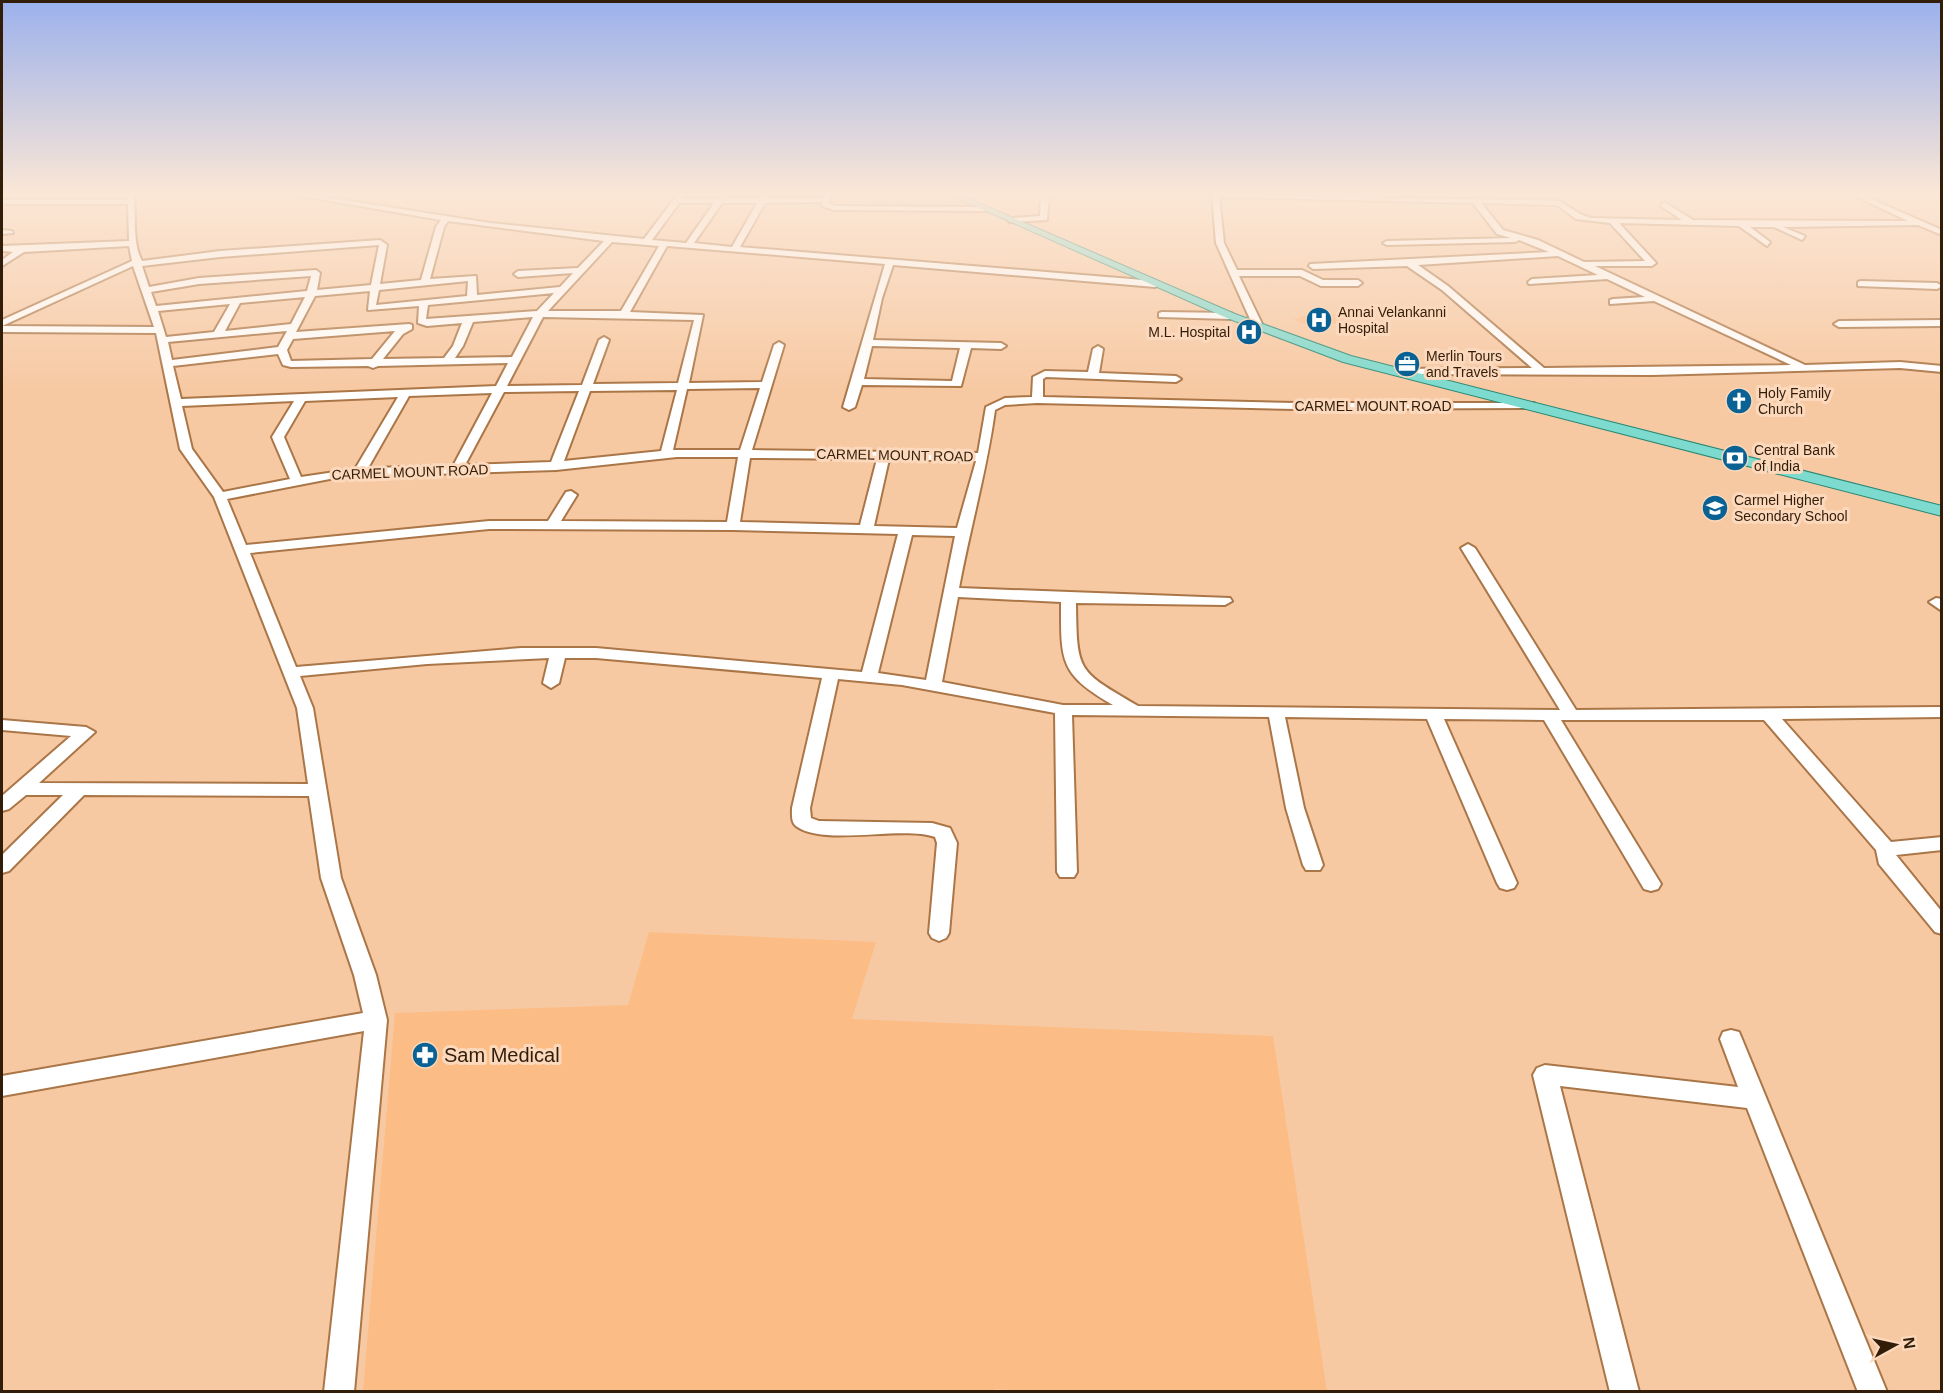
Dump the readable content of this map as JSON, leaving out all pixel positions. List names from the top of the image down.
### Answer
{
  "streets": {
    "street": ["CARMEL MOUNT ROAD"]
  },
  "places": {
    "hospital": ["Annai Velankanni Hospital", "M.L. Hospital"],
    "office": ["Merlin Tours and Travels"],
    "church": ["Holy Family Church"],
    "bank": ["Central Bank of India"],
    "school or university": ["Carmel Higher Secondary School"],
    "pharmacy": ["Sam Medical"]
  },
  "north": "right"
}
